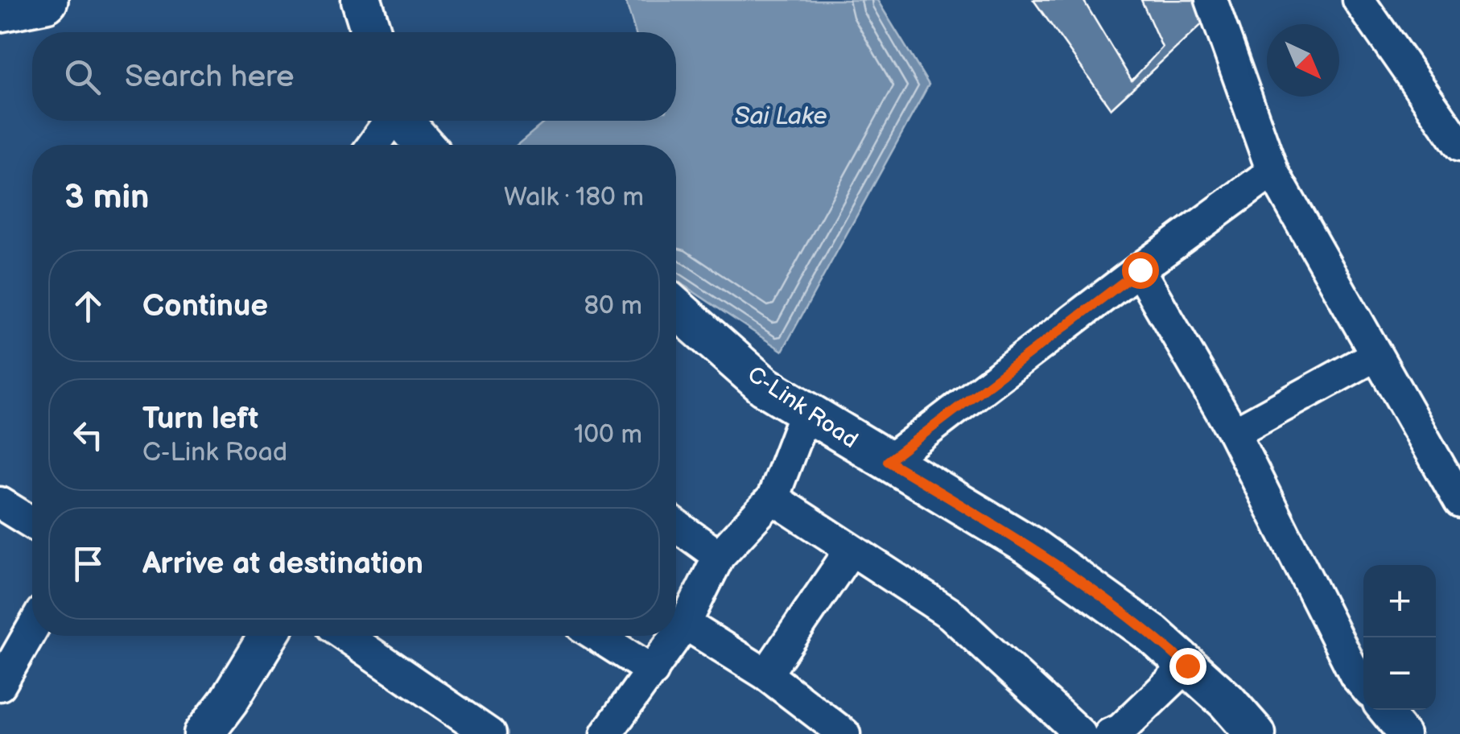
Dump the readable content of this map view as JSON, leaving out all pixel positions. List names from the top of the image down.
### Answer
{
  "streets": {
    "street": ["C-Link Road"]
  },
  "water": ["Sai Lake"],
  "north": "bottom right",
  "page": {
    "search": "Search here",
    "heading": ["3 min", "Walk · 180 m"],
    "list": [
      ["Continue", "80 m"],
      ["Turn left", "C-Link Road", "100 m"],
      "Arrive at destination"
    ],
    "map_buttons": ["+", "−"]
  }
}
